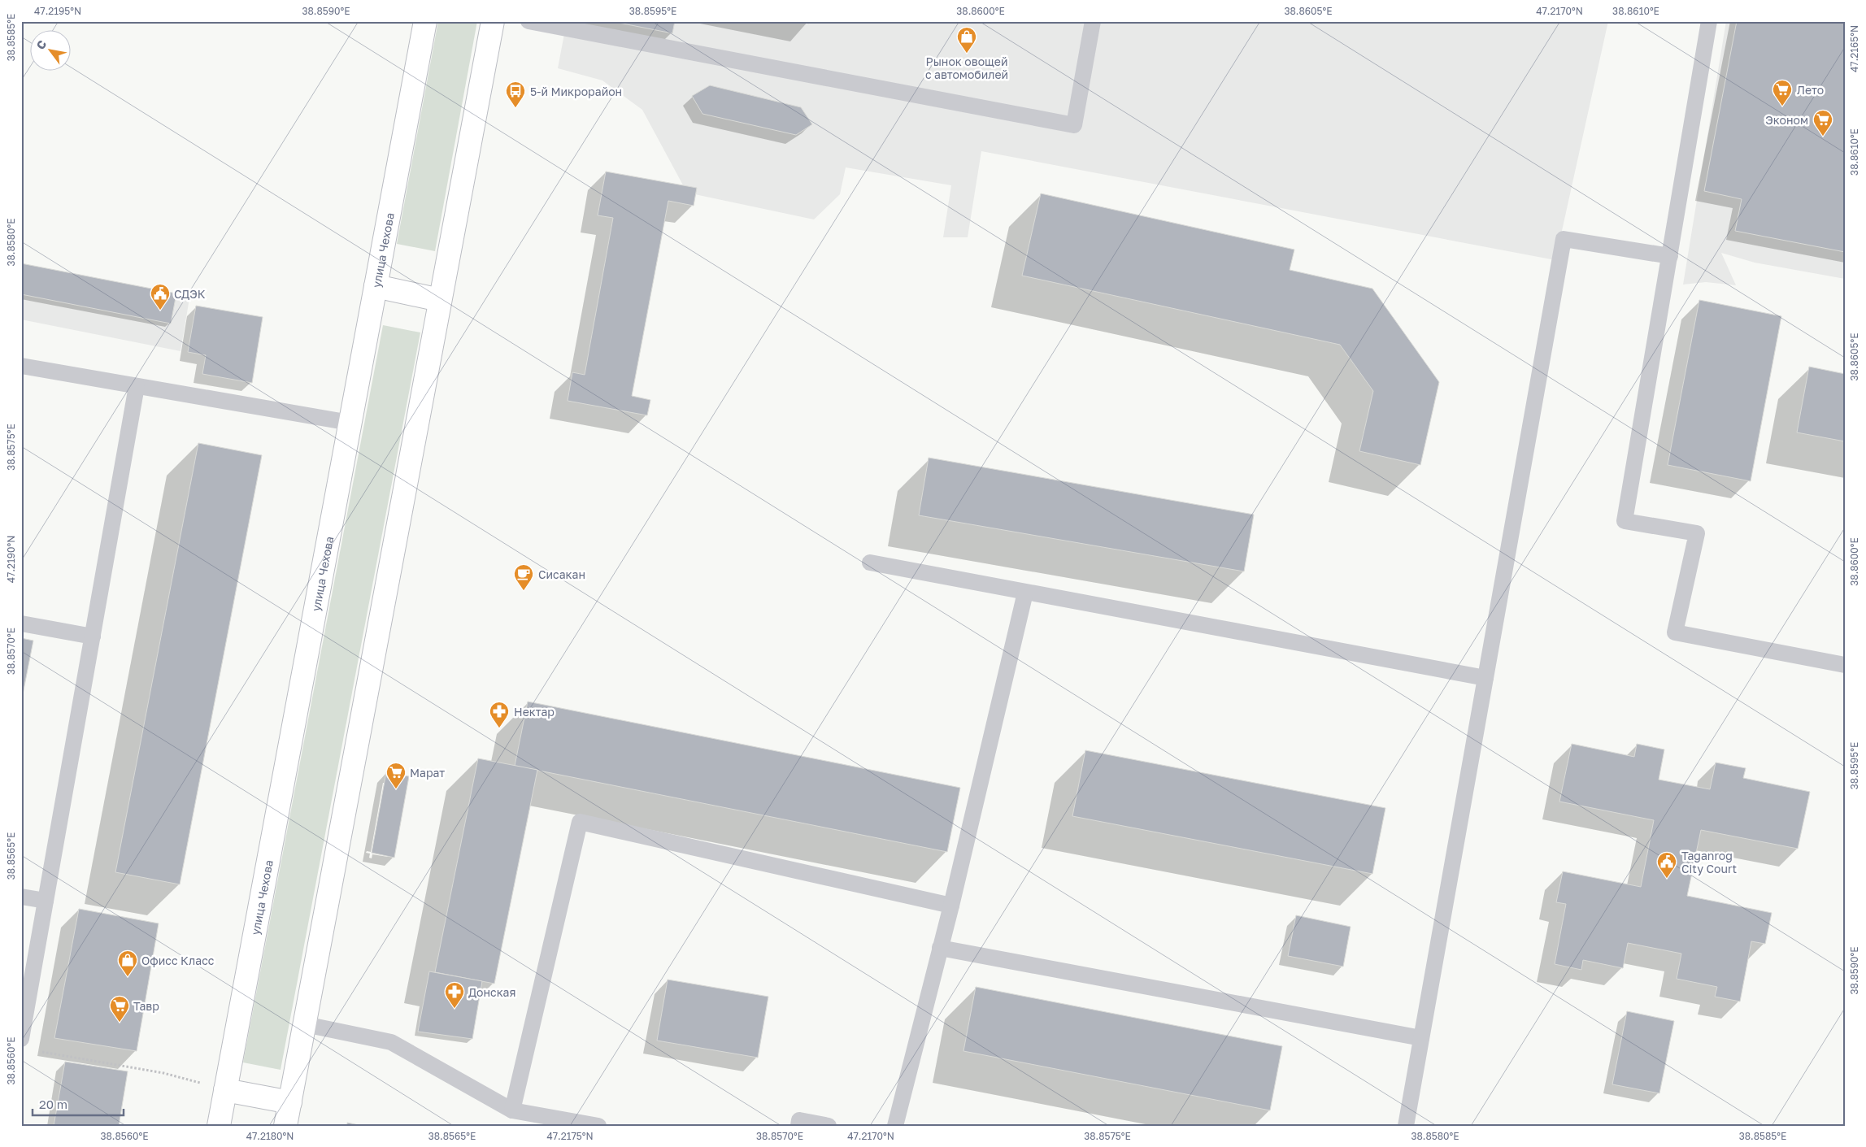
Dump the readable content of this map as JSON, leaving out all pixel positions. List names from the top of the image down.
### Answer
{
  "streets": {
    "street": ["улица Чехова"]
  },
  "places": {
    "shop": ["Рынок овощей с автомобилей", "Офисс Класс"],
    "supermarket": [
      "Лето",
      "Эконом",
      "Марат",
      "Тавр"
    ],
    "bus stop": ["5-й Микрорайон"],
    "public building": ["СДЭК", "Taganrog City Court"],
    "cafe": ["Сисакан"],
    "pharmacy": ["Нектар", "Донская"]
  },
  "scale_bar": "20 m",
  "north": "top left",
  "coordinates": [
    "47.2195°N",
    "38.8590°E",
    "38.8595°E",
    "38.8600°E",
    "38.8605°E",
    "47.2170°N",
    "38.8610°E",
    "38.8585°E",
    "47.2165°N",
    "38.8580°E",
    "38.8575°E",
    "47.2190°N",
    "38.8570°E",
    "38.8565°E",
    "38.8560°E",
    "47.2180°N",
    "47.2175°N"
  ]
}
